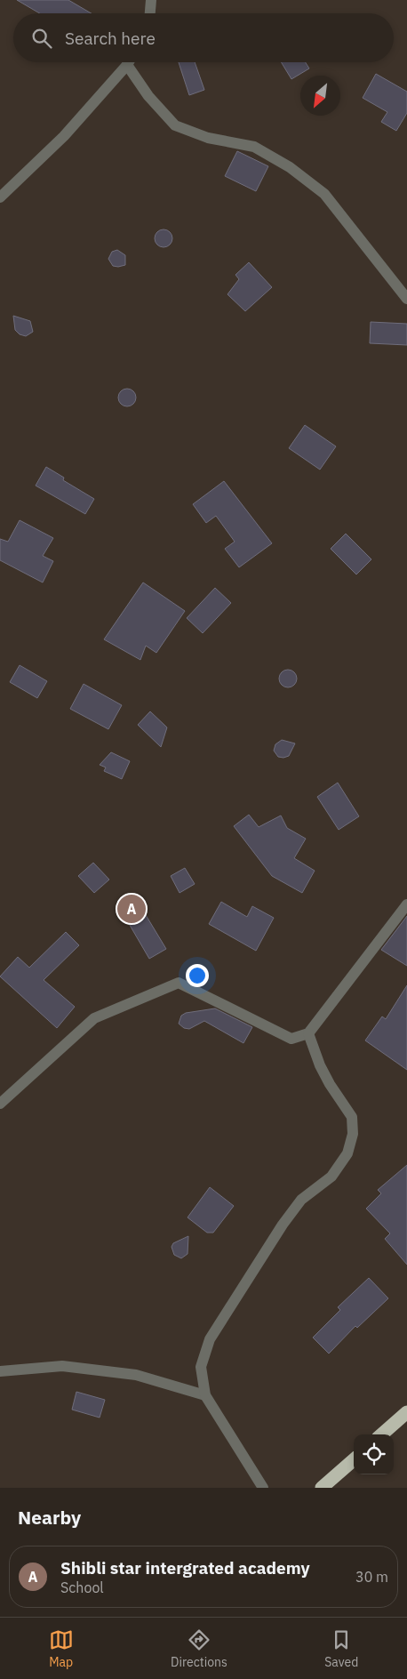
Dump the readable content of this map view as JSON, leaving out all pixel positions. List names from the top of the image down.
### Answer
{
  "north": "bottom left",
  "page": {
    "search": "Search here",
    "pins": "A",
    "heading": "Nearby",
    "list": [
      {
        "mark": "A",
        "name": "Shibli star intergrated academy",
        "note": "School",
        "value": "30 m"
      }
    ],
    "nav": ["Map", "Directions", "Saved"]
  }
}
